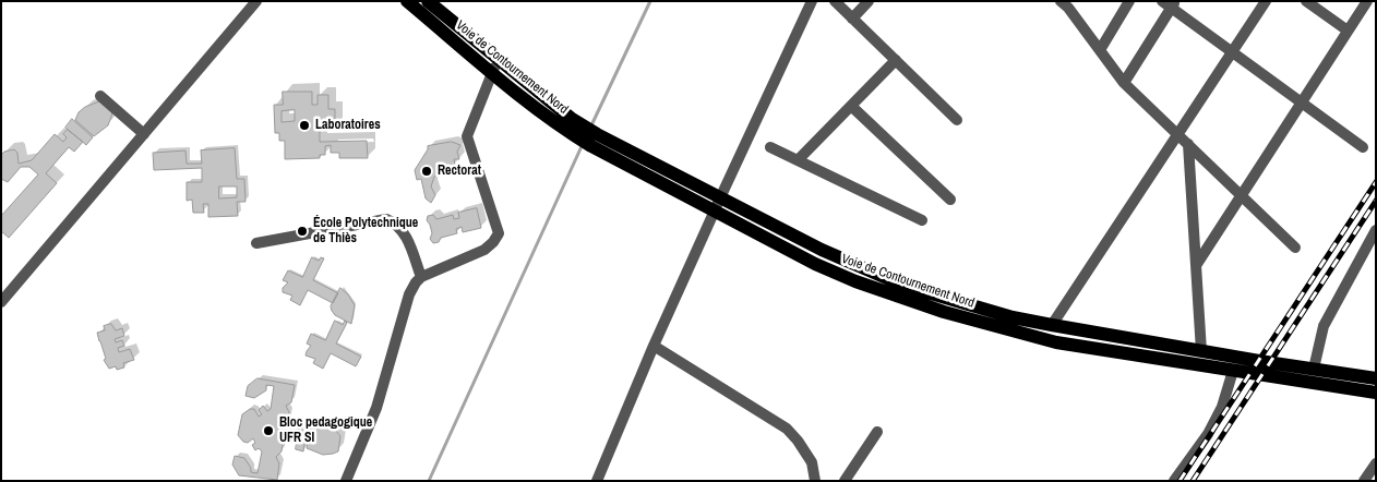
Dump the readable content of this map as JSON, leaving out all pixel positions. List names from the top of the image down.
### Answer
{
  "streets": {
    "main road": ["Voie de Contournement Nord"]
  },
  "places": [
    "Laboratoires",
    "Rectorat",
    "École Polytechnique de Thiès",
    "Bloc pedagogique UFR SI"
  ]
}
